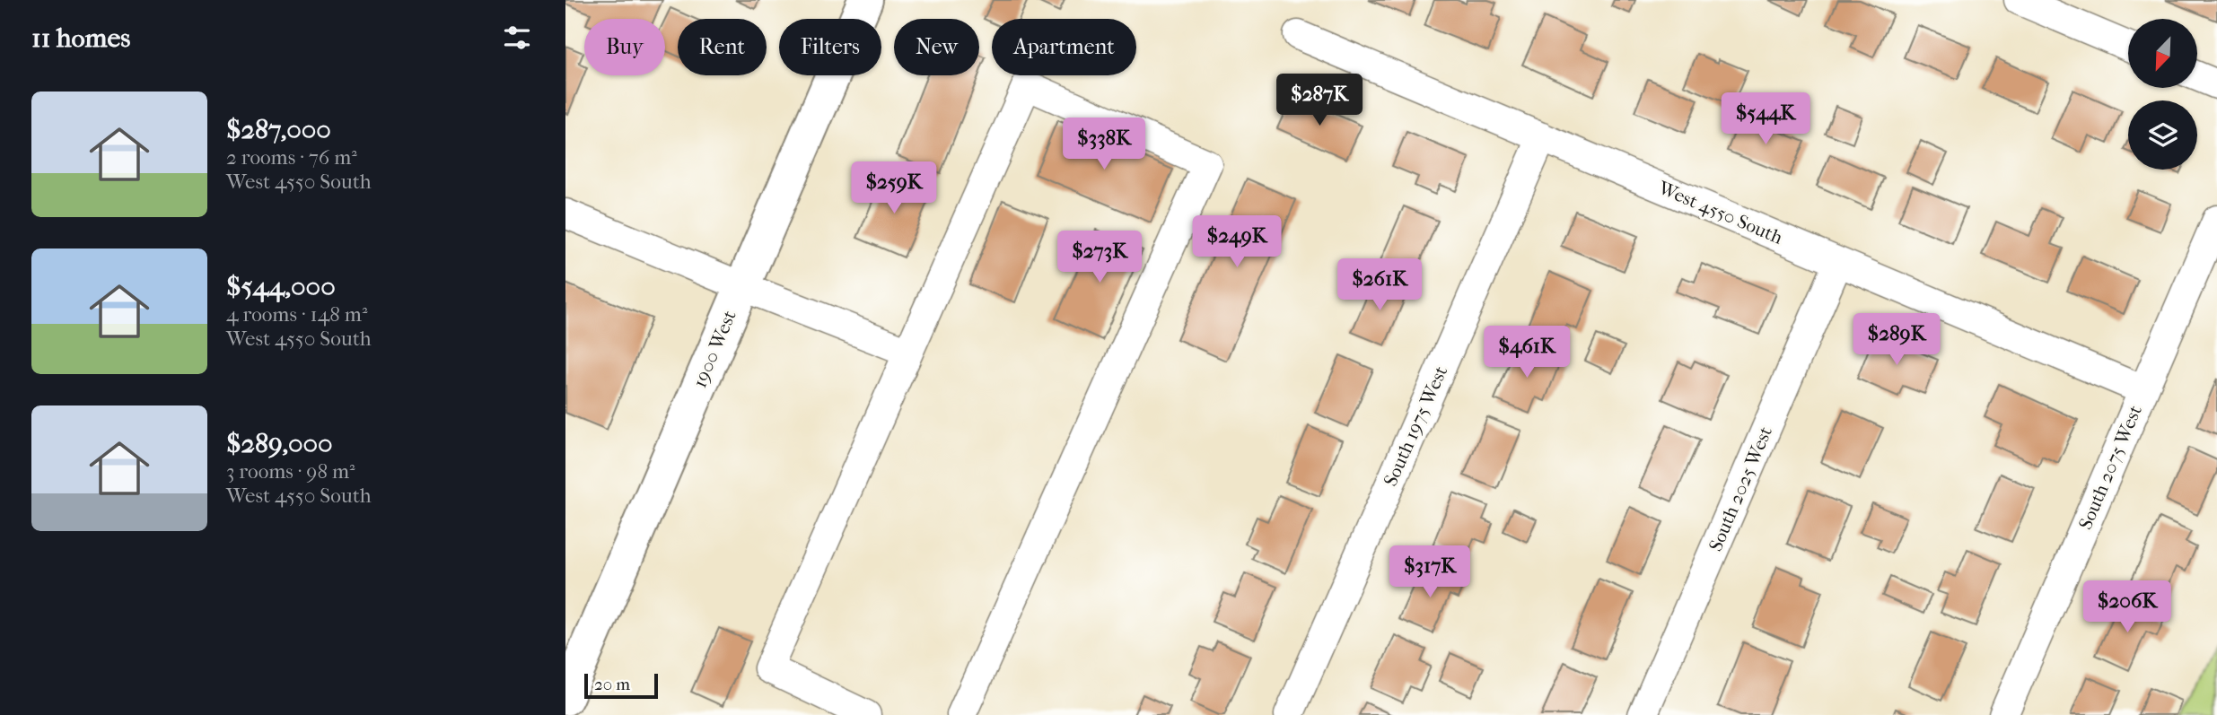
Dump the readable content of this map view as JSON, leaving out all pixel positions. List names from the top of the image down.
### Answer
{
  "streets": {
    "main road": ["1900 West"],
    "street": [
      "West 4550 South",
      "South 1975 West",
      "South 2075 West",
      "South 2025 West"
    ]
  },
  "crossings": [
    ["West 4550 South", "South 1975 West"],
    ["West 4550 South", "South 2075 West"],
    ["West 4550 South", "South 2025 West"]
  ],
  "scale_bar": "20 m",
  "north": "bottom left",
  "page": {
    "heading": "11 homes",
    "chip": [
      "Buy",
      "Rent",
      "Filters",
      "New",
      "Apartment"
    ],
    "price": [
      "$287K",
      "$544K",
      "$338K",
      "$259K",
      "$249K",
      "$273K",
      "$261K",
      "$289K",
      "$461K",
      "$317K",
      "$206K"
    ],
    "list": [
      {
        "name": "$287,000",
        "note": "2 rooms · 76 m² · West 4550 South"
      },
      {
        "name": "$544,000",
        "note": "4 rooms · 148 m² · West 4550 South"
      },
      {
        "name": "$289,000",
        "note": "3 rooms · 98 m² · West 4550 South"
      }
    ],
    "scale": "20 m"
  }
}
